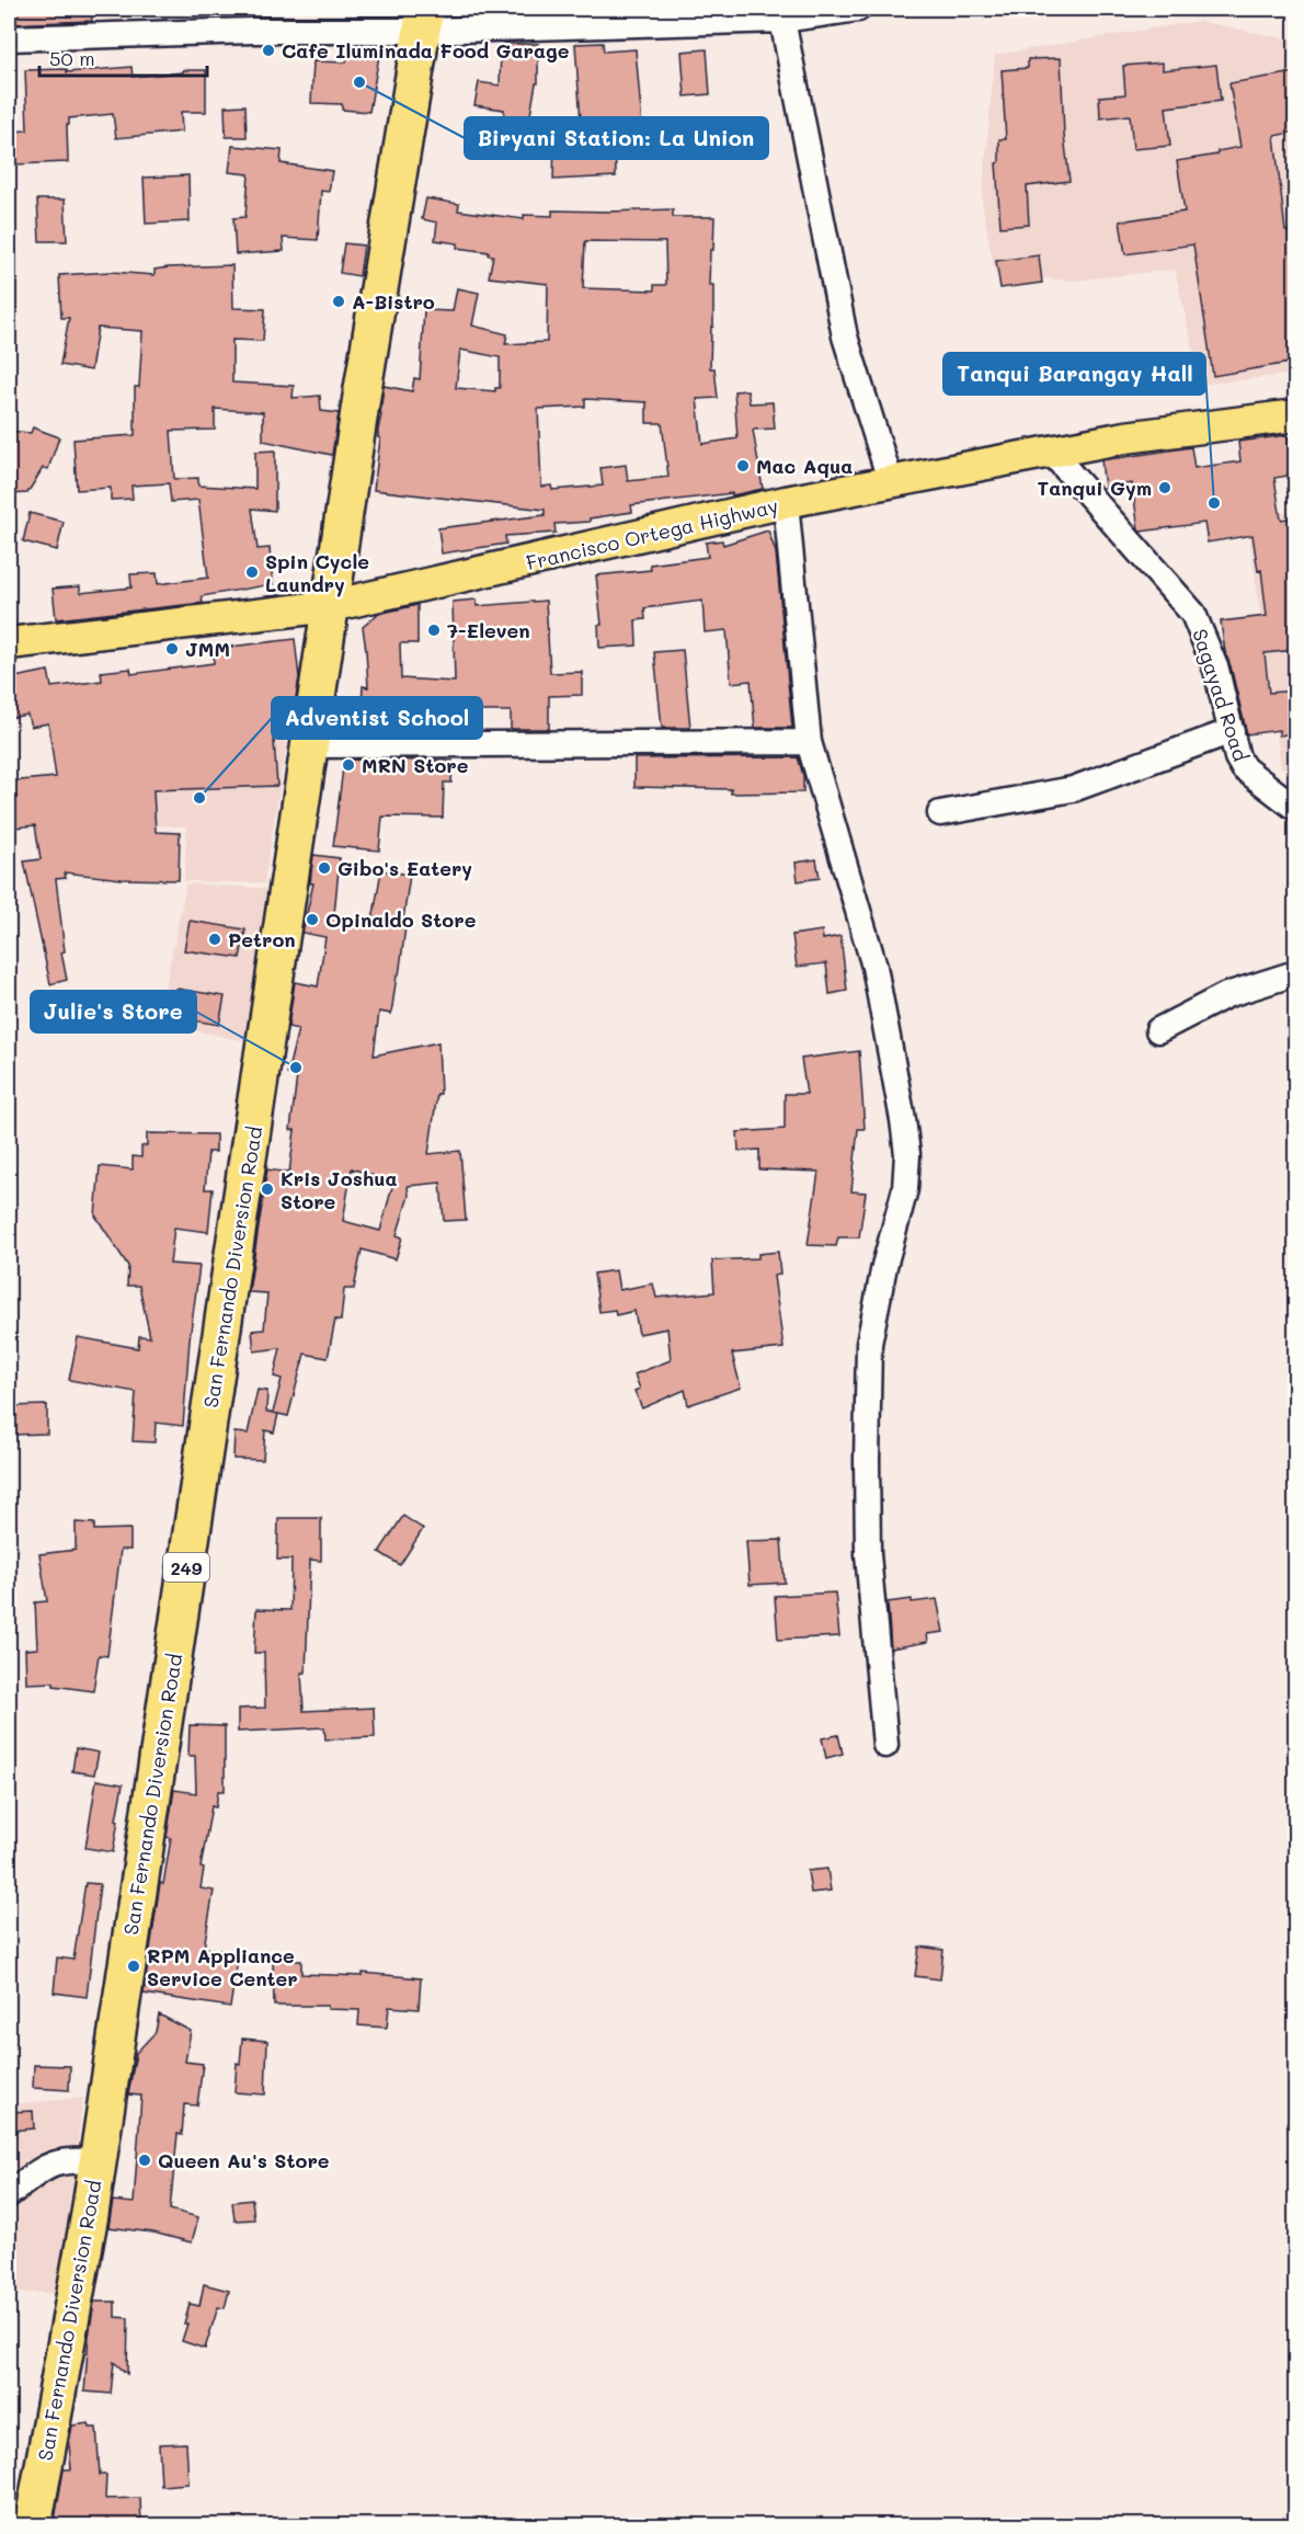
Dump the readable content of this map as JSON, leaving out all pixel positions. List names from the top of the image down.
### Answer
{
  "streets": {
    "highway": ["San Fernando Diversion Road", "249"],
    "main road": ["Francisco Ortega Highway"],
    "street": ["Sagayad Road"]
  },
  "crossings": [
    ["Francisco Ortega Highway", "Sagayad Road"],
    ["Francisco Ortega Highway", "San Fernando Diversion Road"]
  ],
  "places": [
    "Cafe Iluminada Food Garage",
    "Biryani Station: La Union",
    "A-Bistro",
    "Mac Aqua",
    "Tanqui Gym",
    "Tanqui Barangay Hall",
    "Spin Cycle Laundry",
    "7-Eleven",
    "JMM",
    "MRN Store",
    "Adventist School",
    "Gibo's Eatery",
    "Opinaldo Store",
    "Petron",
    "Julie's Store",
    "Kris Joshua Store",
    "RPM Appliance Service Center",
    "Queen Au's Store"
  ],
  "scale_bar": "50 m"
}
